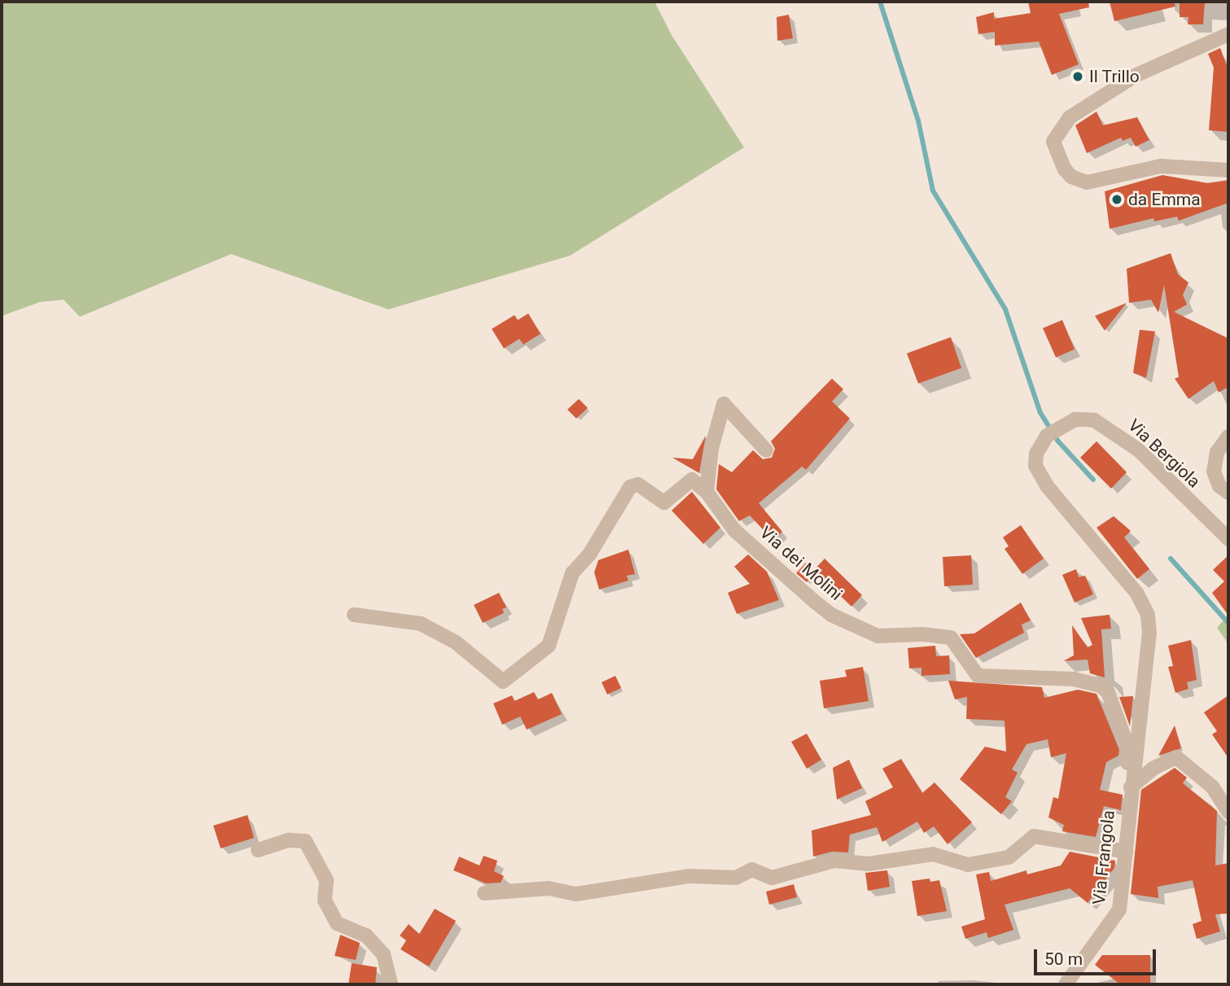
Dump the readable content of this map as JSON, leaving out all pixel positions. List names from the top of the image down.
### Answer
{
  "streets": {
    "street": ["Via Bergiola", "Via dei Molini", "Via Frangola"]
  },
  "crossings": [
    ["Via Bergiola", "Via dei Molini"],
    ["Via Bergiola", "Via Frangola"],
    ["Via dei Molini", "Via Frangola"]
  ],
  "places": ["Il Trillo", "da Emma"],
  "scale_bar": "50 m"
}
